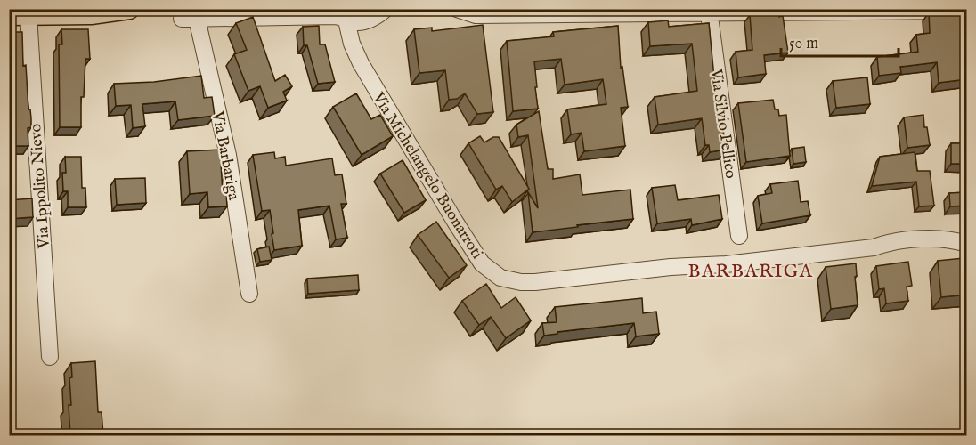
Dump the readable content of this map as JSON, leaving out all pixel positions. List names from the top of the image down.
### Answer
{
  "streets": {
    "street": [
      "Via Silvio Pellico",
      "Via Barbariga",
      "Via Michelangelo Buonarroti",
      "Via Ippolito Nievo"
    ]
  },
  "crossings": [
    ["Via Barbariga", "Via Michelangelo Buonarroti"]
  ],
  "districts": ["BARBARIGA"],
  "scale_bar": "50 m"
}
